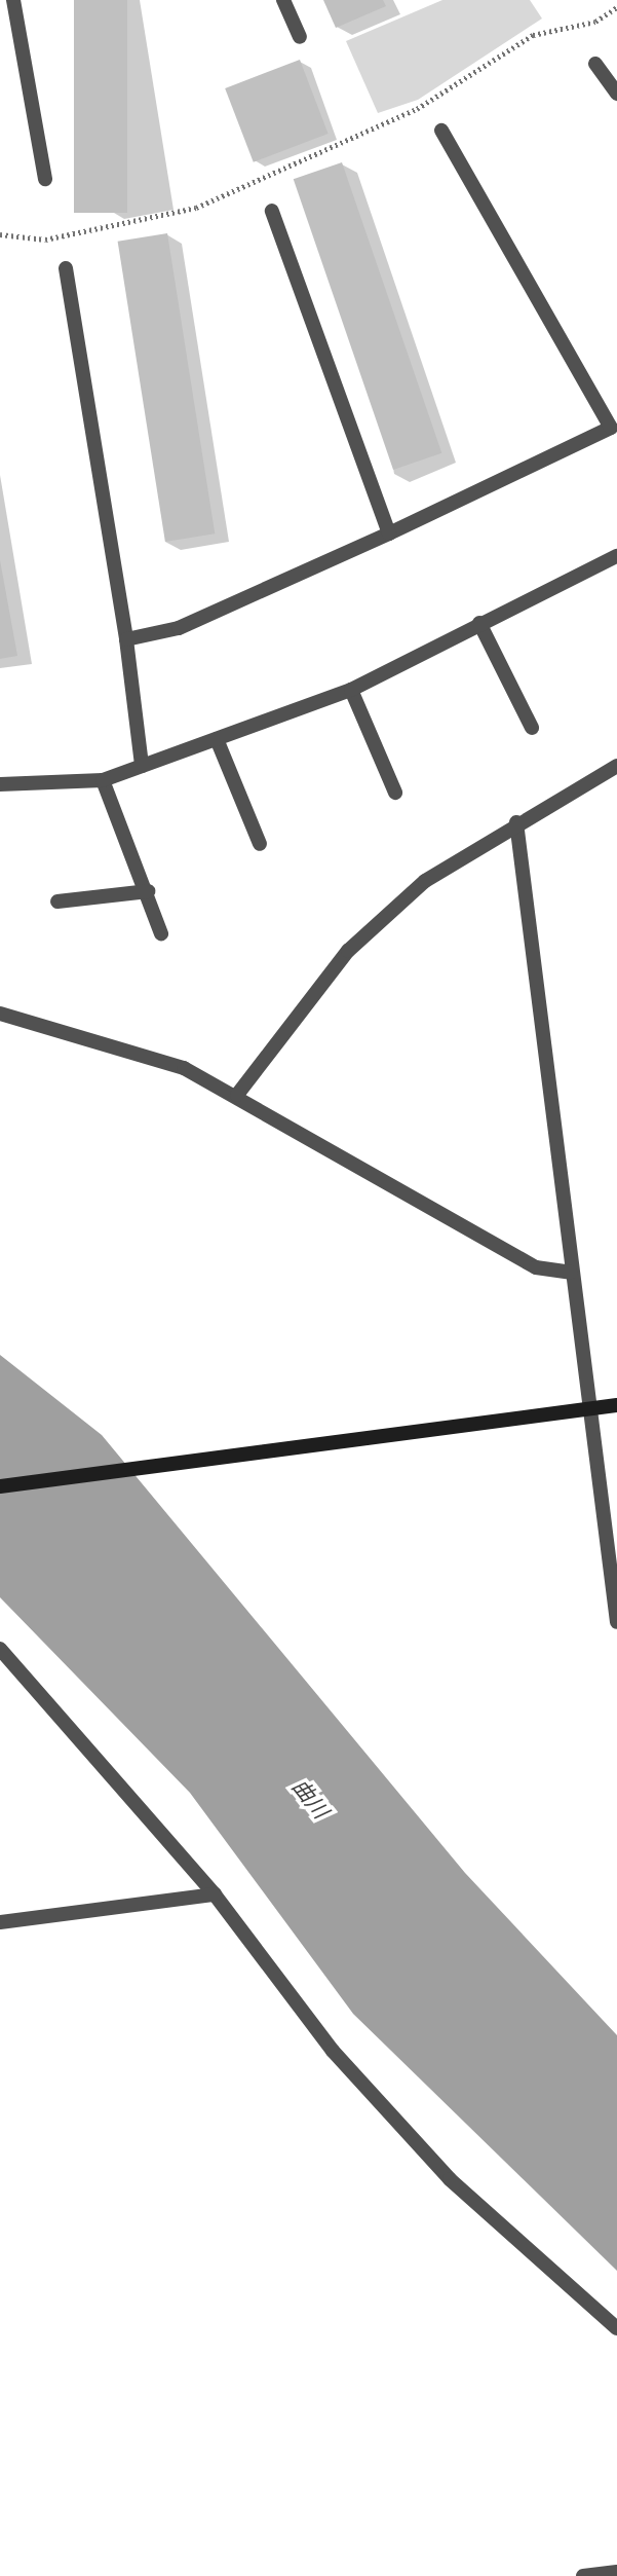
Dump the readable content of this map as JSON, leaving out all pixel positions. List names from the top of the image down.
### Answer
{
  "water": ["曲川"]
}
